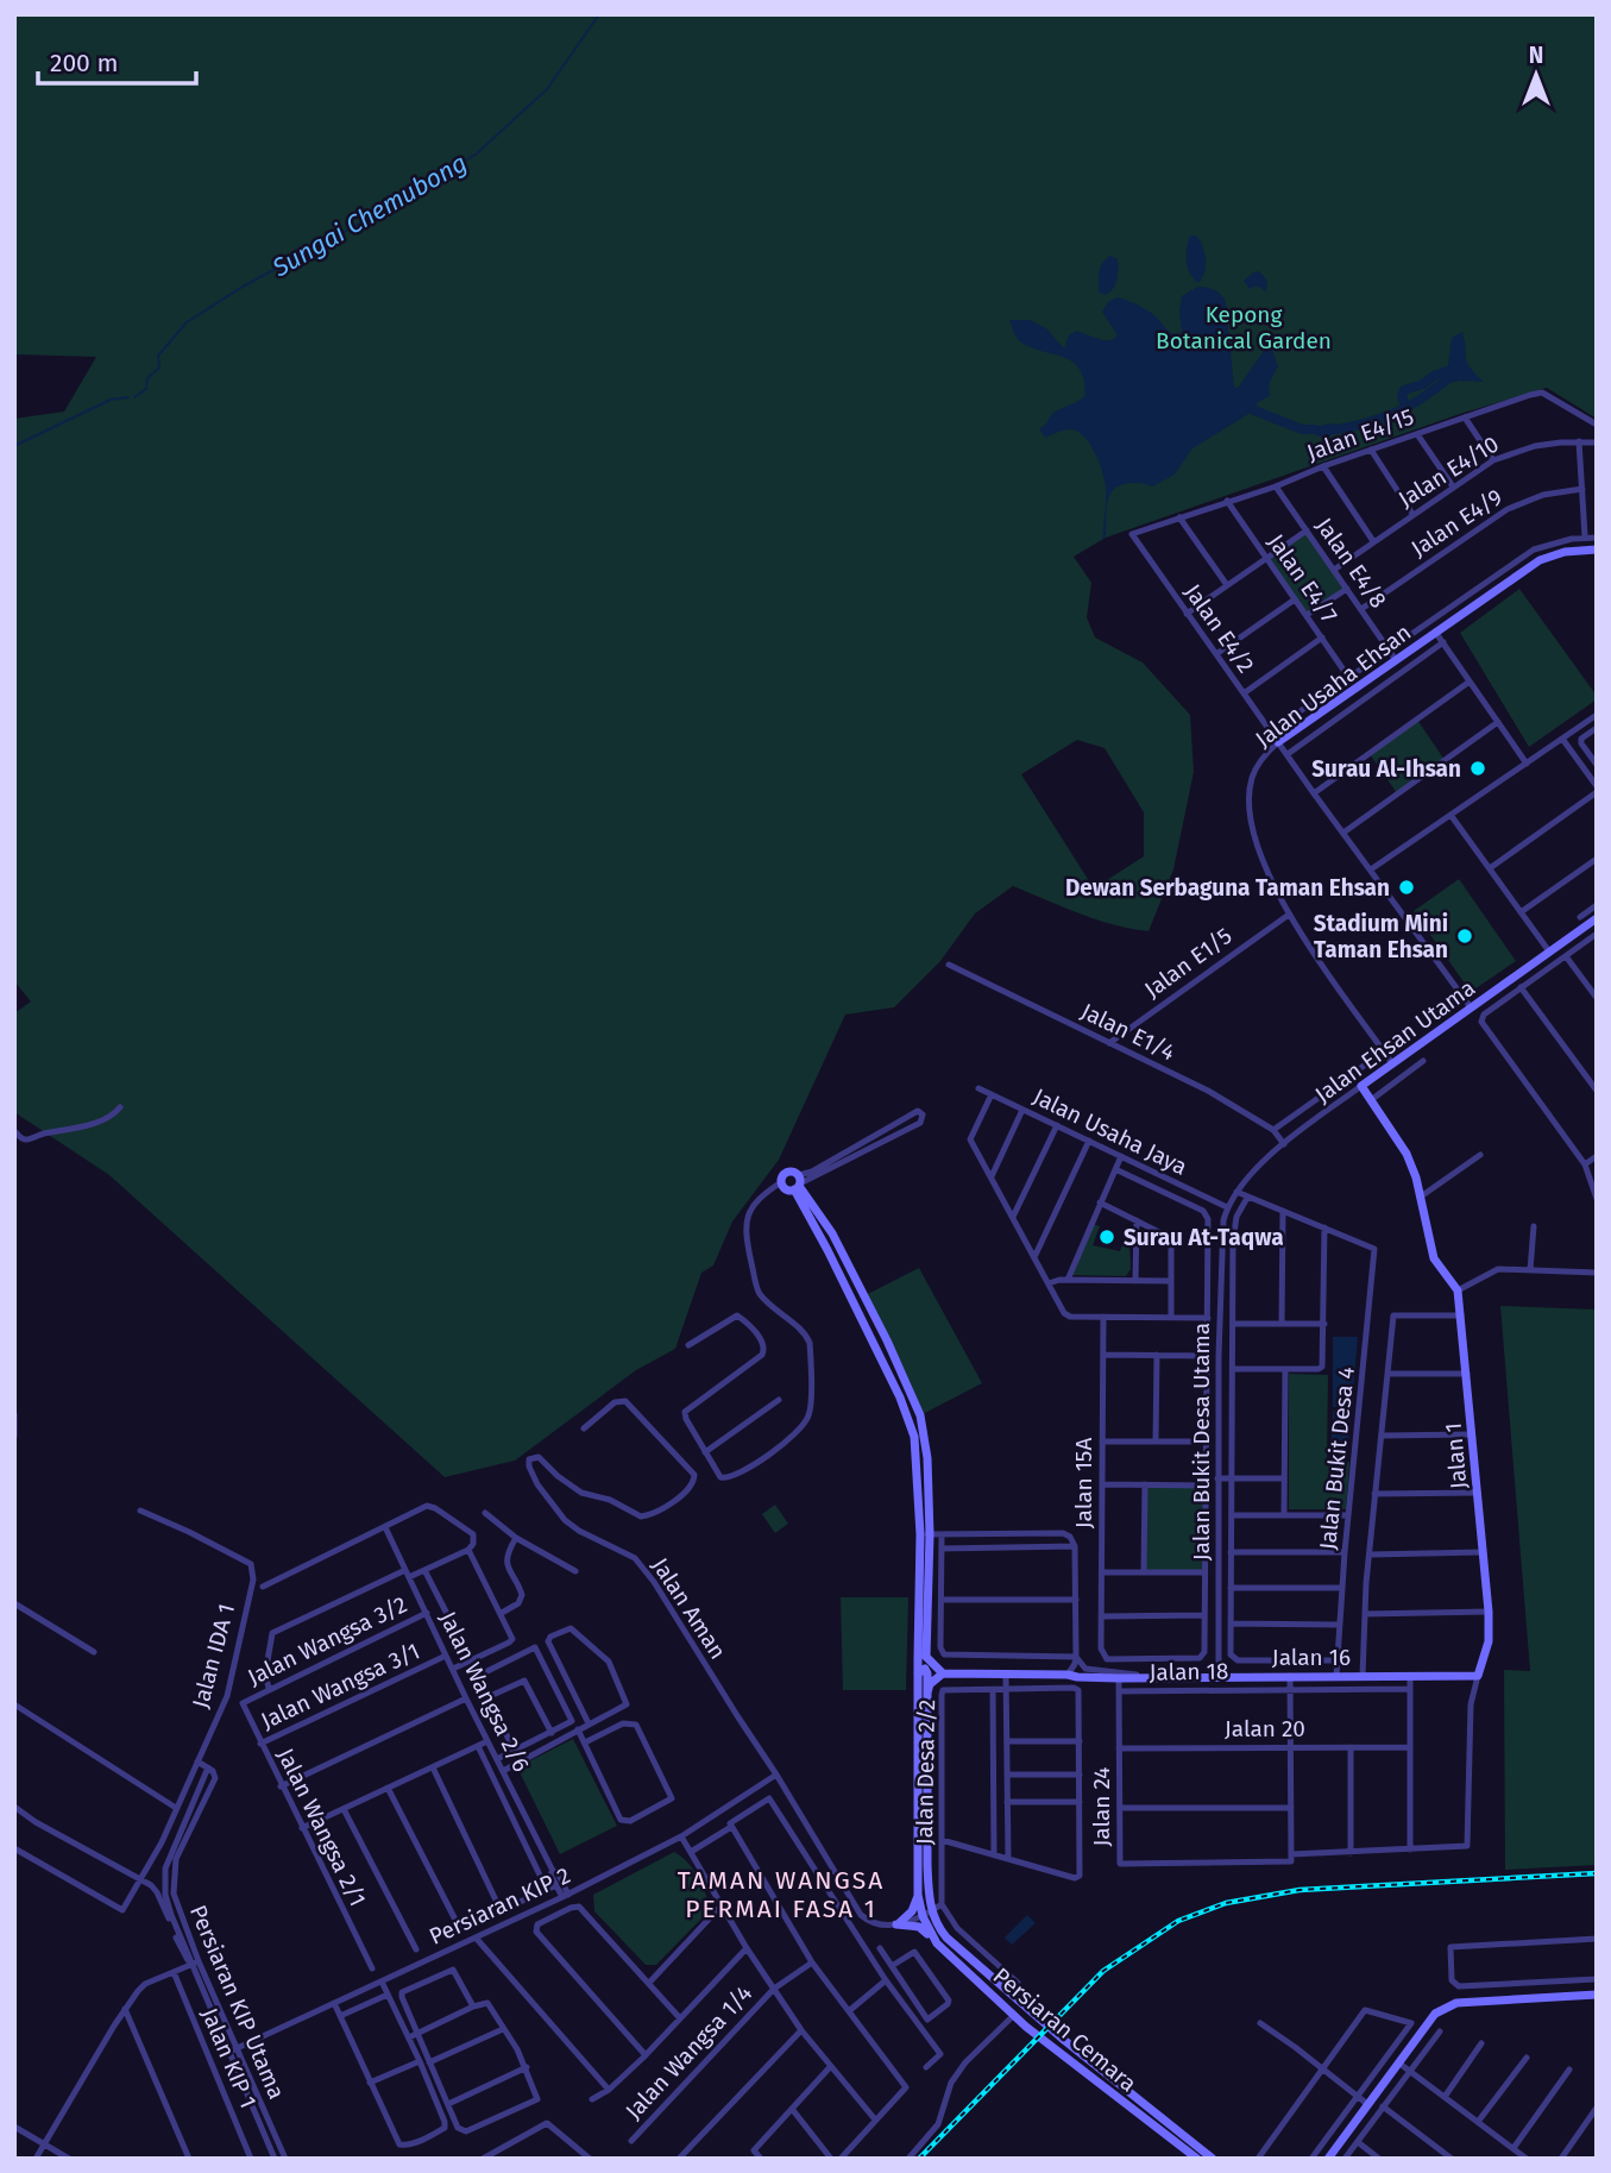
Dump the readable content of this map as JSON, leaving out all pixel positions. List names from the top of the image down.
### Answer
{
  "streets": {
    "street": [
      "Jalan E4/15",
      "Jalan E4/10",
      "Jalan E4/9",
      "Jalan E4/8",
      "Jalan E4/7",
      "Jalan E4/2",
      "Jalan Usaha Ehsan",
      "Jalan E1/5",
      "Jalan E1/4",
      "Jalan Ehsan Utama",
      "Jalan Usaha Jaya",
      "Jalan Bukit Desa Utama",
      "Jalan 1",
      "Jalan Bukit Desa 4",
      "Jalan 15A",
      "Jalan Aman",
      "Jalan Wangsa 3/2",
      "Jalan IDA 1",
      "Jalan 16",
      "Jalan 18",
      "Jalan Wangsa 3/1",
      "Jalan Wangsa 2/6",
      "Jalan 20",
      "Jalan Desa 2/2",
      "Jalan 24",
      "Jalan Wangsa 2/1",
      "Persiaran KIP 2",
      "Persiaran KIP Utama",
      "Persiaran Cemara",
      "Jalan Wangsa 1/4",
      "Jalan KIP 1"
    ]
  },
  "crossings": [
    ["Jalan E4/15", "Jalan E4/8"],
    ["Jalan E4/15", "Jalan E4/7"],
    ["Jalan E4/15", "Jalan E4/2"],
    ["Jalan E4/10", "Jalan E4/8"],
    ["Jalan E4/9", "Jalan E4/8"],
    ["Jalan E4/8", "Jalan Usaha Ehsan"],
    ["Jalan E4/2", "Jalan Usaha Ehsan"],
    ["Jalan E4/2", "Jalan Ehsan Utama"],
    ["Jalan Usaha Ehsan", "Jalan E1/5"],
    ["Jalan Usaha Ehsan", "Jalan Ehsan Utama"],
    ["Jalan E1/5", "Jalan E1/4"],
    ["Jalan E1/4", "Jalan Ehsan Utama"],
    ["Jalan Ehsan Utama", "Jalan Usaha Jaya"],
    ["Jalan Ehsan Utama", "Jalan Bukit Desa Utama"],
    ["Jalan Ehsan Utama", "Jalan 1"],
    ["Jalan Usaha Jaya", "Jalan Bukit Desa Utama"],
    ["Jalan Bukit Desa Utama", "Jalan Bukit Desa 4"],
    ["Jalan Bukit Desa Utama", "Jalan 16"],
    ["Jalan 1", "Jalan 16"],
    ["Jalan Bukit Desa 4", "Jalan 16"],
    ["Jalan Aman", "Persiaran KIP 2"],
    ["Jalan Wangsa 3/2", "Jalan Wangsa 2/6"],
    ["Jalan Wangsa 3/2", "Jalan Wangsa 2/1"],
    ["Jalan IDA 1", "Persiaran KIP Utama"],
    ["Jalan 16", "Jalan 24"],
    ["Jalan 18", "Jalan 24"],
    ["Jalan Wangsa 3/1", "Jalan Wangsa 2/6"],
    ["Jalan Wangsa 3/1", "Jalan Wangsa 2/1"],
    ["Jalan Wangsa 2/6", "Persiaran KIP 2"],
    ["Jalan 20", "Jalan 24"],
    ["Persiaran KIP 2", "Persiaran KIP Utama"]
  ],
  "districts": ["TAMAN WANGSA PERMAI FASA 1"],
  "water": ["Sungai Chemubong"],
  "parks": ["Kepong Botanical Garden"],
  "places": [
    "Surau Al-Ihsan",
    "Dewan Serbaguna Taman Ehsan",
    "Stadium Mini Taman Ehsan",
    "Surau At-Taqwa"
  ],
  "scale_bar": "200 m",
  "north": "top"
}
